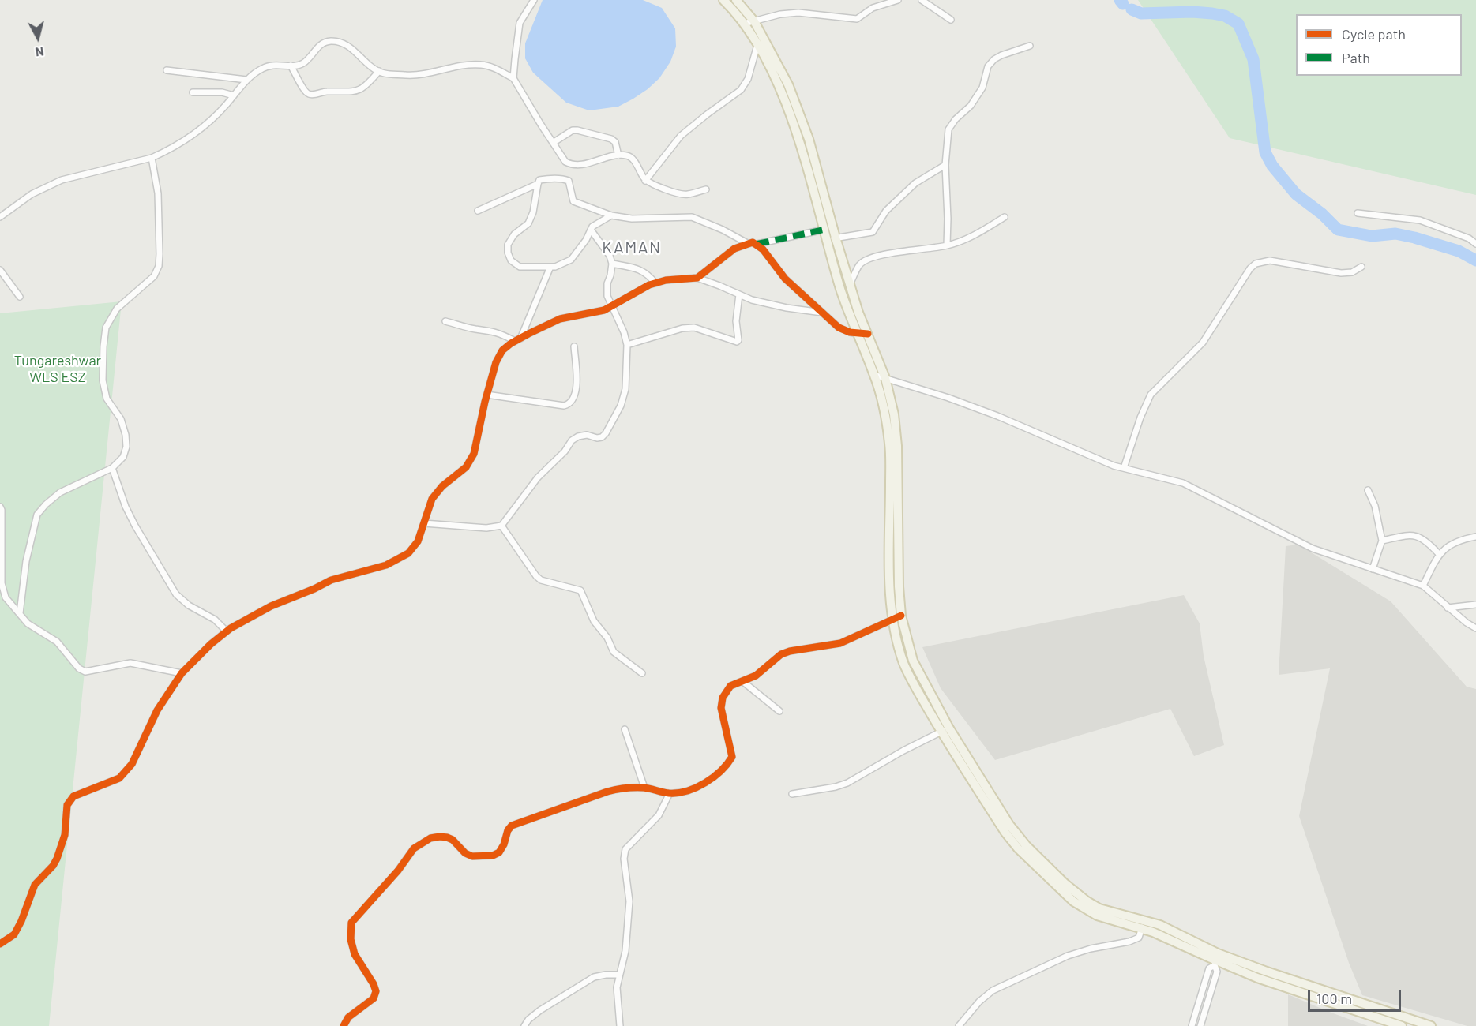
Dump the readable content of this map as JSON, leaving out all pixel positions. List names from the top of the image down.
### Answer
{
  "districts": ["KAMAN"],
  "parks": ["Tungareshwar WLS ESZ"],
  "legend": ["Cycle path", "Path"],
  "scale_bar": "100 m",
  "north": "bottom"
}
